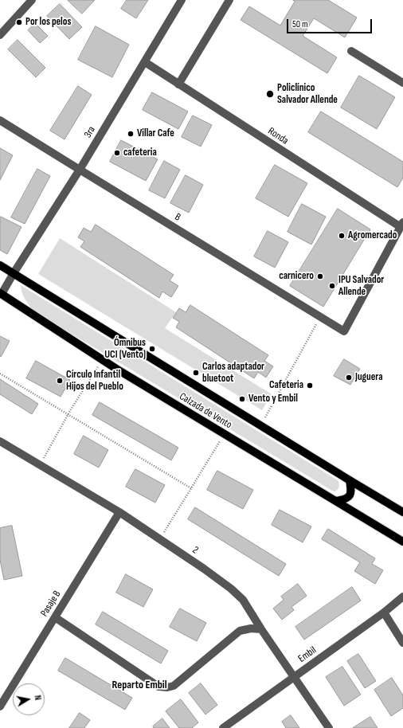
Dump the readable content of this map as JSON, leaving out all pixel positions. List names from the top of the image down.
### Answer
{
  "streets": {
    "main road": ["Calzada de Vento"],
    "street": [
      "3ra",
      "Ronda",
      "B",
      "2",
      "Pasaje B",
      "Embil"
    ]
  },
  "crossings": [
    ["3ra", "Ronda"],
    ["3ra", "B"],
    ["3ra", "Calzada de Vento"],
    ["Ronda", "B"],
    ["2", "Pasaje B"],
    ["2", "Embil"]
  ],
  "districts": ["Reparto Embil"],
  "places": [
    "Por los pelos",
    "Policlínico Salvador Allende",
    "Villar Cafe",
    "cafeteria",
    "Agromercado",
    "carnicero",
    "IPU Salvador Allende",
    "Ómnibus UCI (Vento)",
    "Carlos adaptador bluetoot",
    "Juguera",
    "Círculo Infantil Hijos del Pueblo",
    "Cafeteria",
    "Vento y Embil"
  ],
  "scale_bar": "50 m",
  "north": "right"
}
